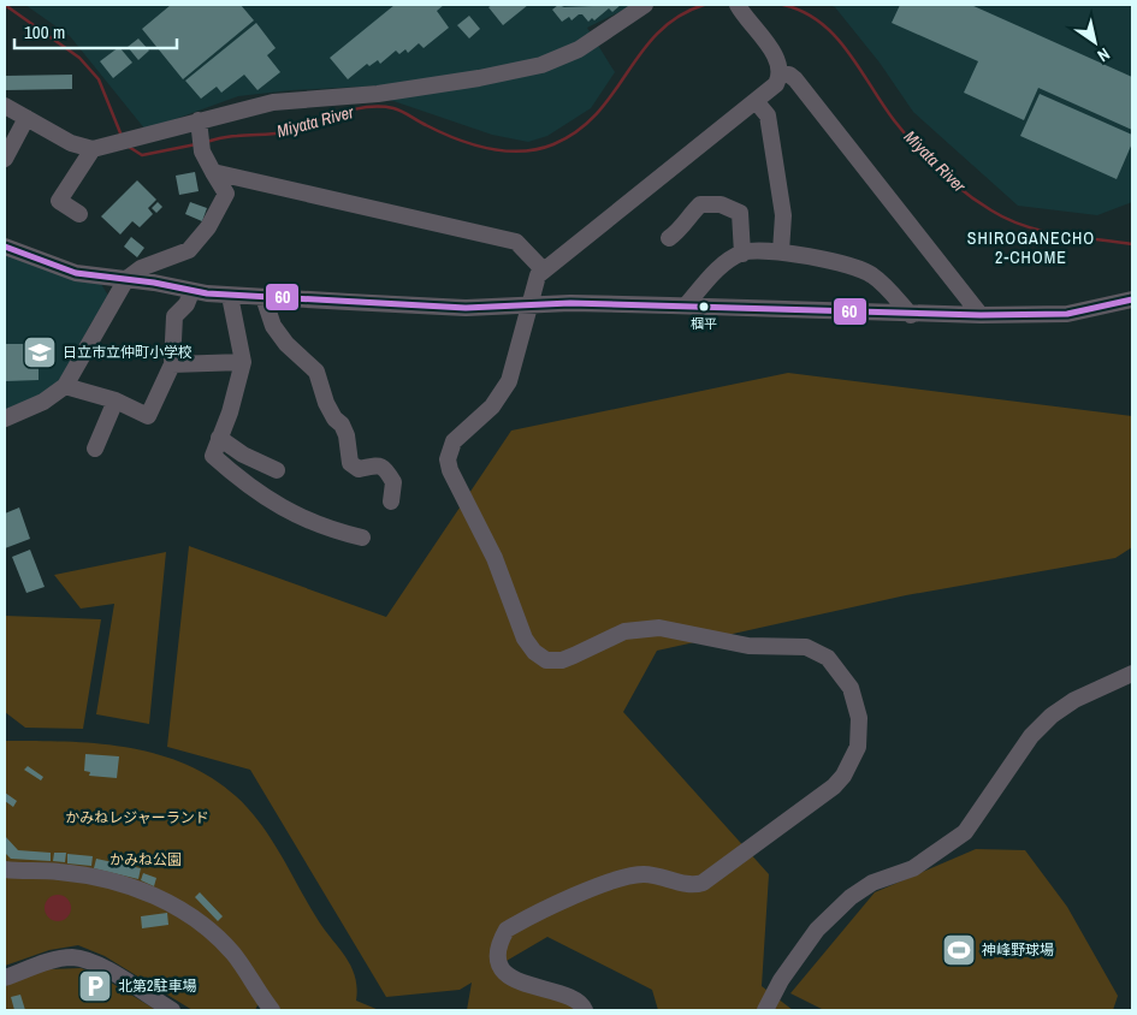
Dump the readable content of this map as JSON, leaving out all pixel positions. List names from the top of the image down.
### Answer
{
  "districts": ["SHIROGANECHO 2-CHOME"],
  "water": ["Miyata River"],
  "parks": ["かみねレジャーランド", "かみね公園"],
  "places": {
    "other": ["椢平"],
    "school or university": ["日立市立仲町小学校"],
    "sports": ["神峰野球場"],
    "parking": ["北第2駐車場"]
  },
  "lines": ["transit line 60"],
  "scale_bar": "100 m",
  "north": "bottom right"
}
